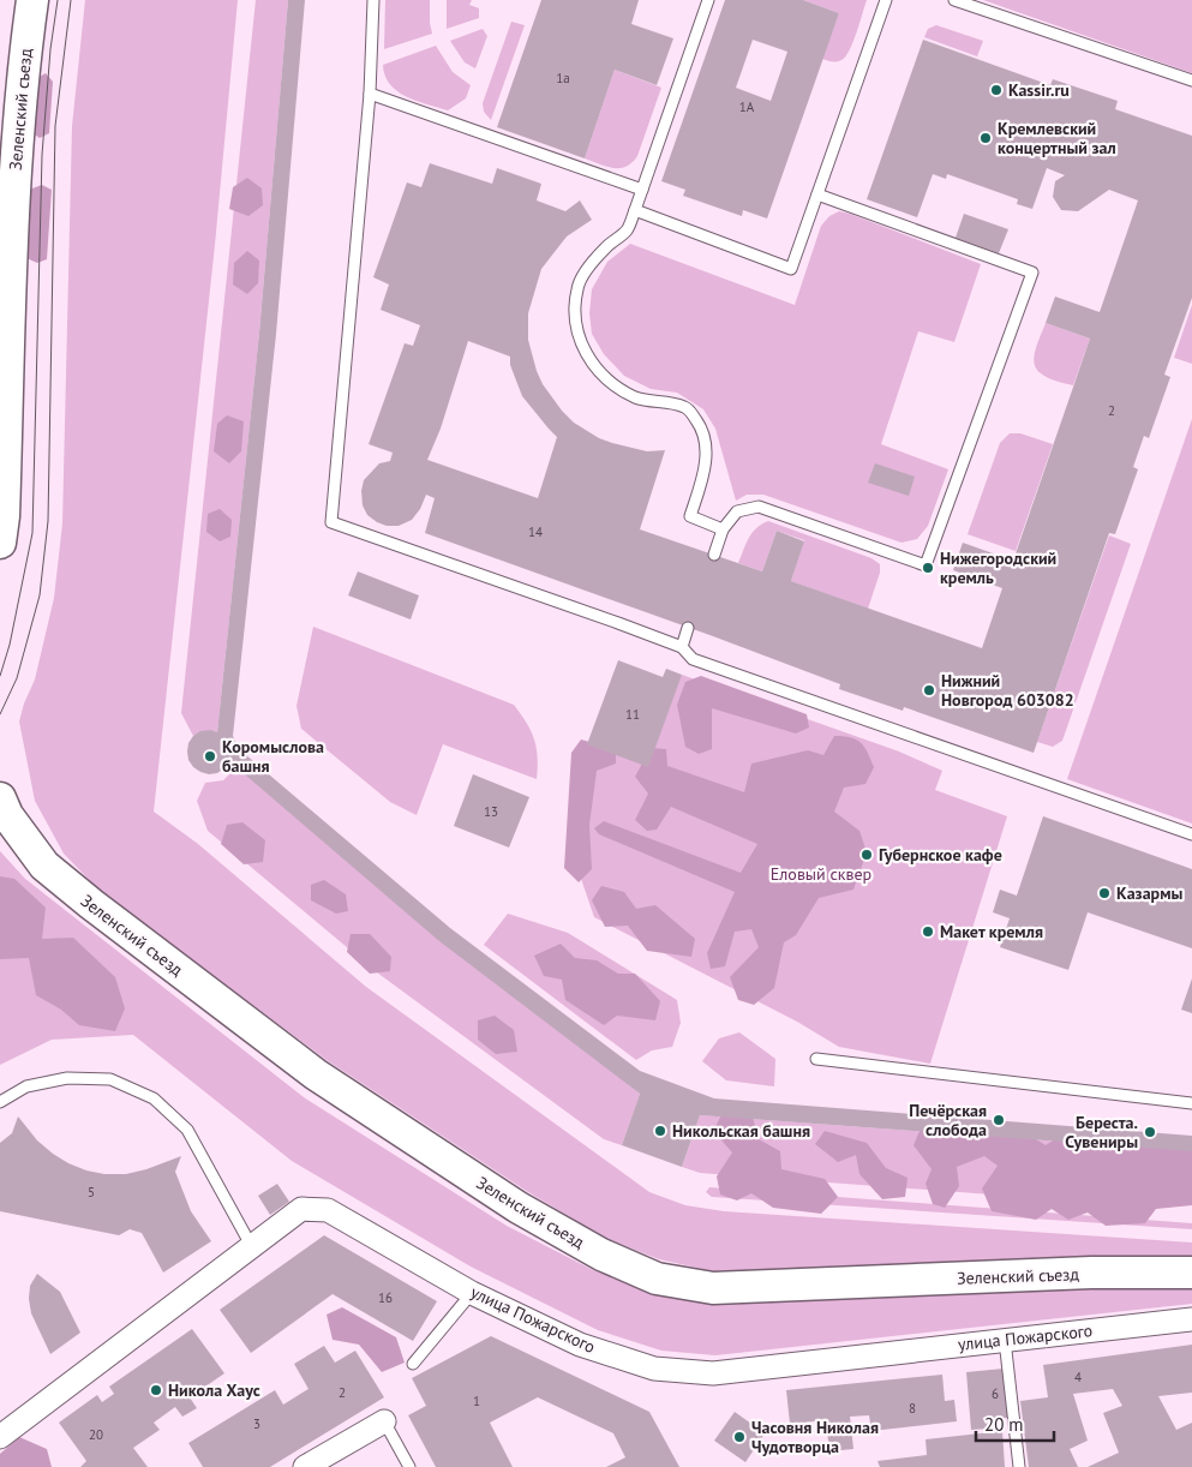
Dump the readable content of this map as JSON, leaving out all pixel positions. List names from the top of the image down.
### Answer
{
  "streets": {
    "main road": ["Зеленский съезд"],
    "street": ["улица Пожарского"]
  },
  "parks": ["Еловый сквер"],
  "places": [
    "Kassir.ru",
    "Кремлевский концертный зал",
    "Нижегородский кремль",
    "Нижний Новгород 603082",
    "Коромыслова башня",
    "Губернское кафе",
    "Казармы",
    "Макет кремля",
    "Печёрская слобода",
    "Никольская башня",
    "Береста. Сувениры",
    "Никола Хаус",
    "Часовня Николая Чудотворца"
  ],
  "house_numbers": [
    "1а",
    "1А",
    "2",
    "14",
    "11",
    "13",
    "5",
    "16",
    "4",
    "2",
    "6",
    "1",
    "8",
    "3",
    "20"
  ],
  "scale_bar": "20 m"
}
